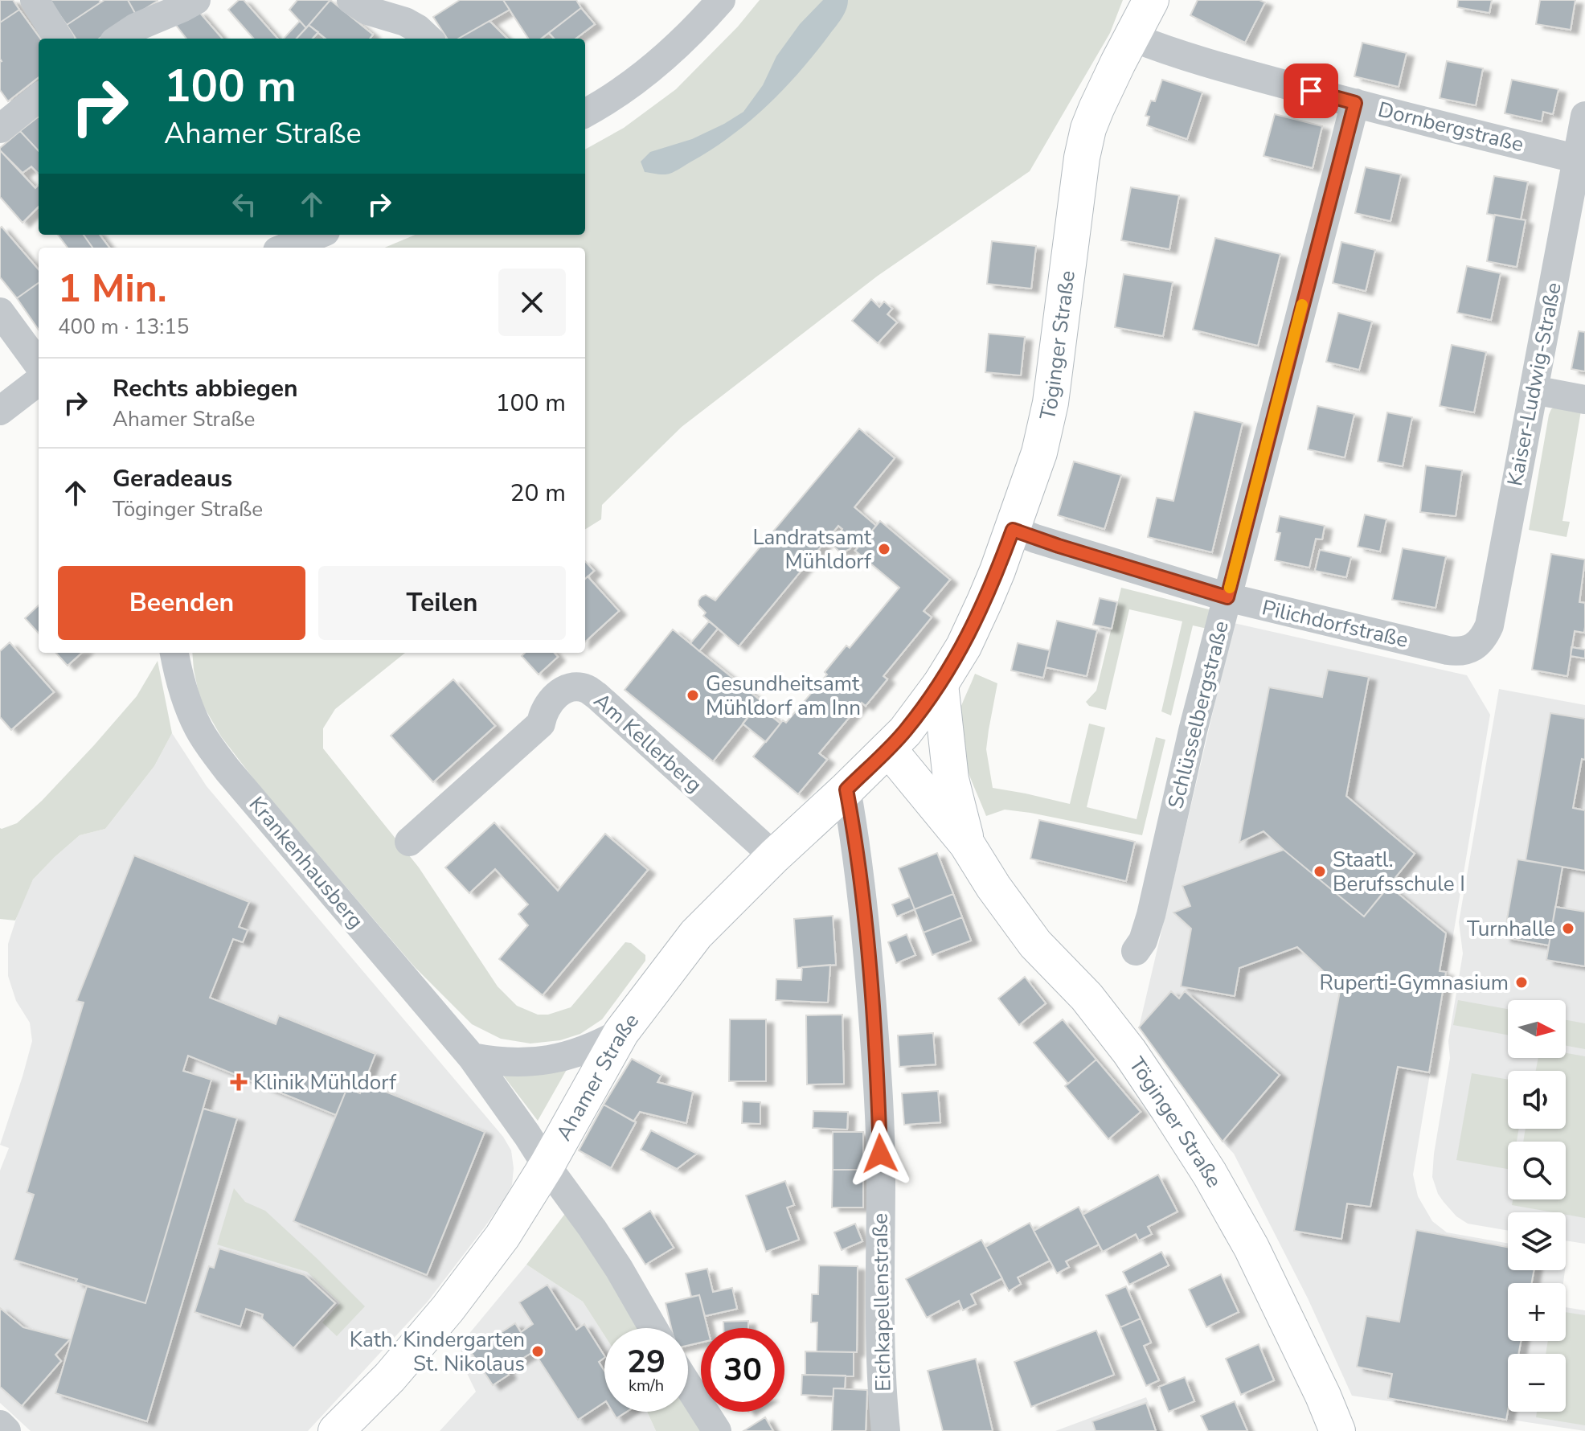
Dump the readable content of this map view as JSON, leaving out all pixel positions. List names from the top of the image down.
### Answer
{
  "streets": {
    "street": [
      "Dornbergstraße",
      "Töginger Straße",
      "Kaiser-Ludwig-Straße",
      "Pilichdorfstraße",
      "Schlüsselbergstraße",
      "Am Kellerberg",
      "Krankenhausberg",
      "Ahamer Straße",
      "Eichkapellenstraße"
    ]
  },
  "crossings": [
    ["Dornbergstraße", "Töginger Straße"],
    ["Dornbergstraße", "Kaiser-Ludwig-Straße"],
    ["Dornbergstraße", "Schlüsselbergstraße"],
    ["Töginger Straße", "Pilichdorfstraße"],
    ["Töginger Straße", "Ahamer Straße"],
    ["Kaiser-Ludwig-Straße", "Pilichdorfstraße"],
    ["Pilichdorfstraße", "Schlüsselbergstraße"],
    ["Am Kellerberg", "Ahamer Straße"],
    ["Krankenhausberg", "Ahamer Straße"],
    ["Ahamer Straße", "Eichkapellenstraße"]
  ],
  "places": {
    "other": [
      "Landratsamt Mühldorf",
      "Gesundheitsamt Mühldorf am Inn",
      "Staatl. Berufsschule I",
      "Turnhalle",
      "Ruperti-Gymnasium",
      "Kath. Kindergarten St. Nikolaus"
    ],
    "health": ["Klinik Mühldorf"]
  },
  "north": "right",
  "page": {
    "turn": ["100 m", "Ahamer Straße"],
    "heading": ["1 Min.", "400 m · 13:15"],
    "list": [
      {
        "name": "Rechts abbiegen",
        "note": "Ahamer Straße",
        "value": "100 m"
      },
      {
        "name": "Geradeaus",
        "note": "Töginger Straße",
        "value": "20 m"
      }
    ],
    "buttons": ["Beenden", "Teilen"],
    "map_buttons": ["+", "−"],
    "speed": "29 km/h",
    "limit": "30"
  }
}
